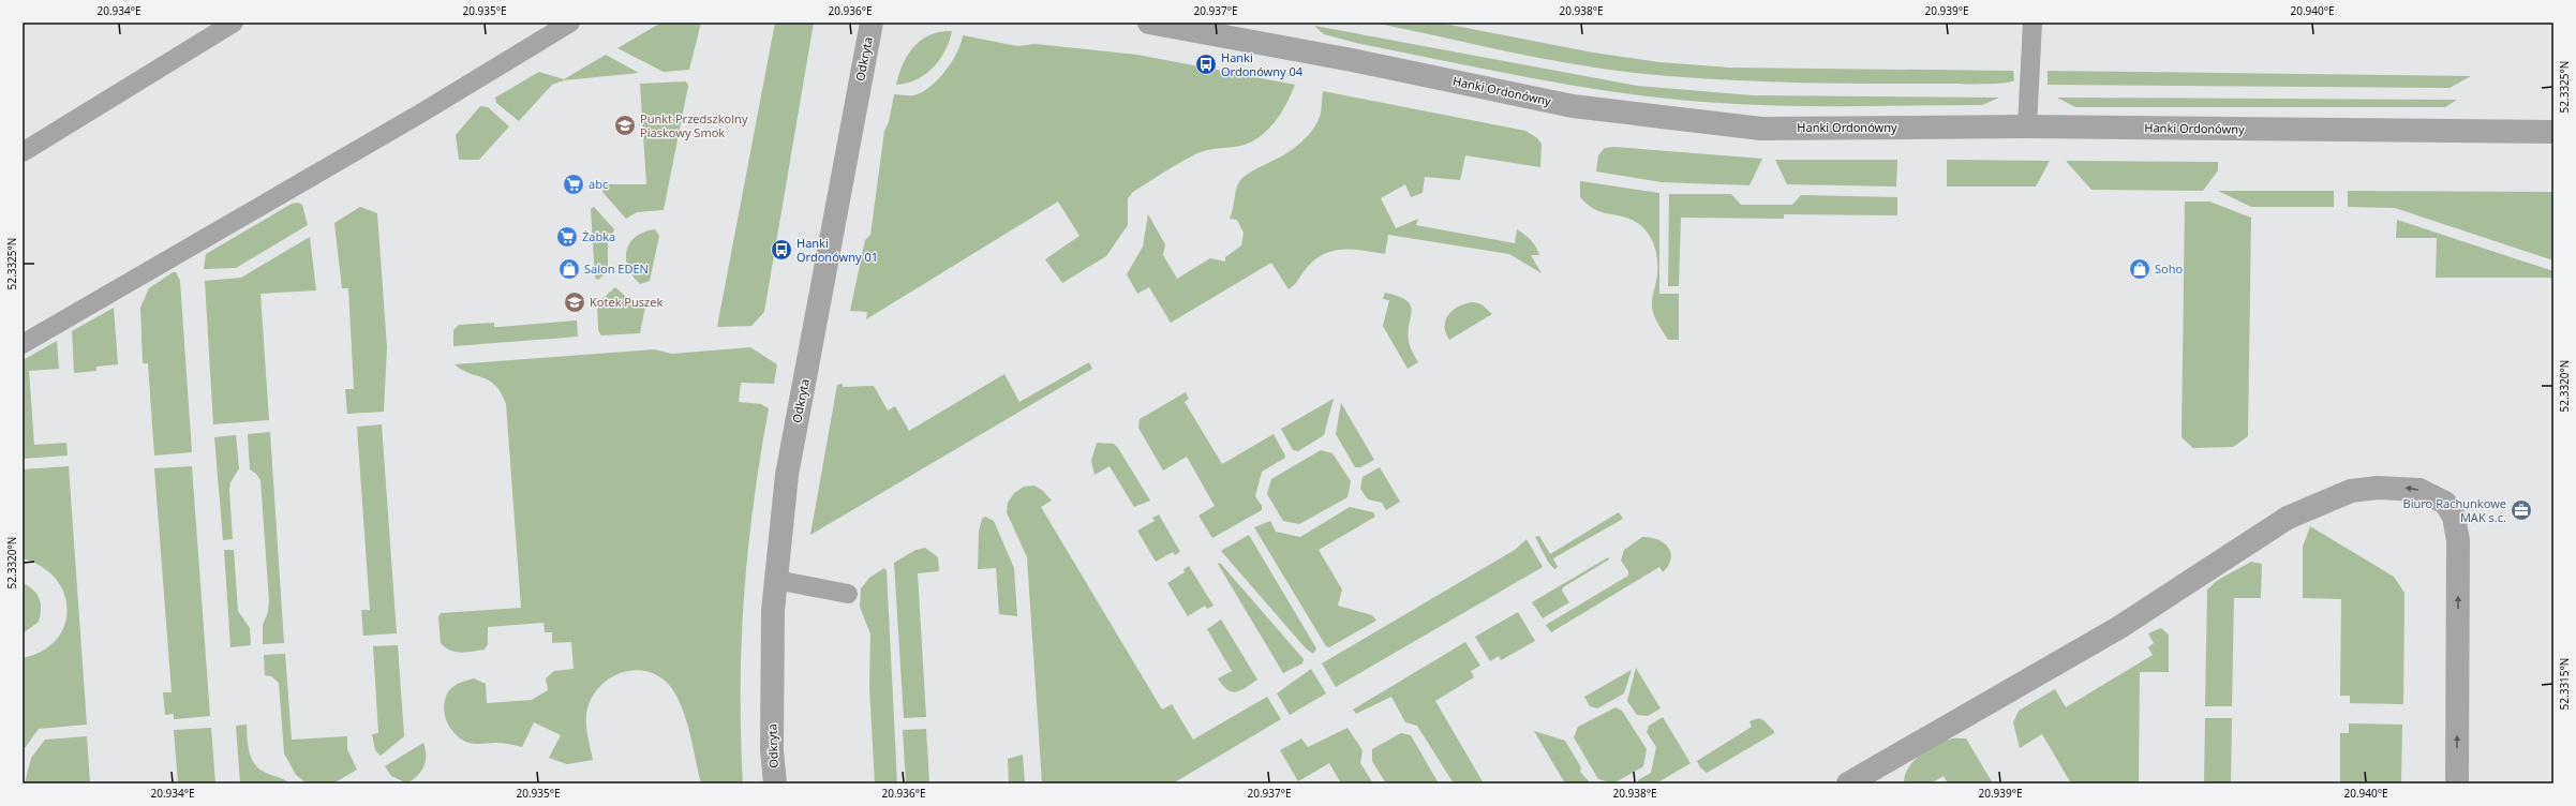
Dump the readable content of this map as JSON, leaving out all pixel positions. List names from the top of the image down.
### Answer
{
  "streets": {
    "street": ["Odkryta", "Hanki Ordonówny"]
  },
  "places": {
    "bus stop": ["Hanki Ordonówny 04", "Hanki Ordonówny 01"],
    "school or university": ["Punkt Przedszkolny Piaskowy Smok", "Kotek Puszek"],
    "supermarket": ["abc", "Żabka"],
    "shop": ["Salon EDEN", "Soho"],
    "office": ["Biuro Rachunkowe MAK s.c."]
  },
  "coordinates": [
    "20.934°E",
    "20.935°E",
    "20.936°E",
    "20.937°E",
    "20.938°E",
    "20.939°E",
    "20.940°E",
    "52.3325°N",
    "52.3320°N",
    "52.3315°N"
  ]
}
